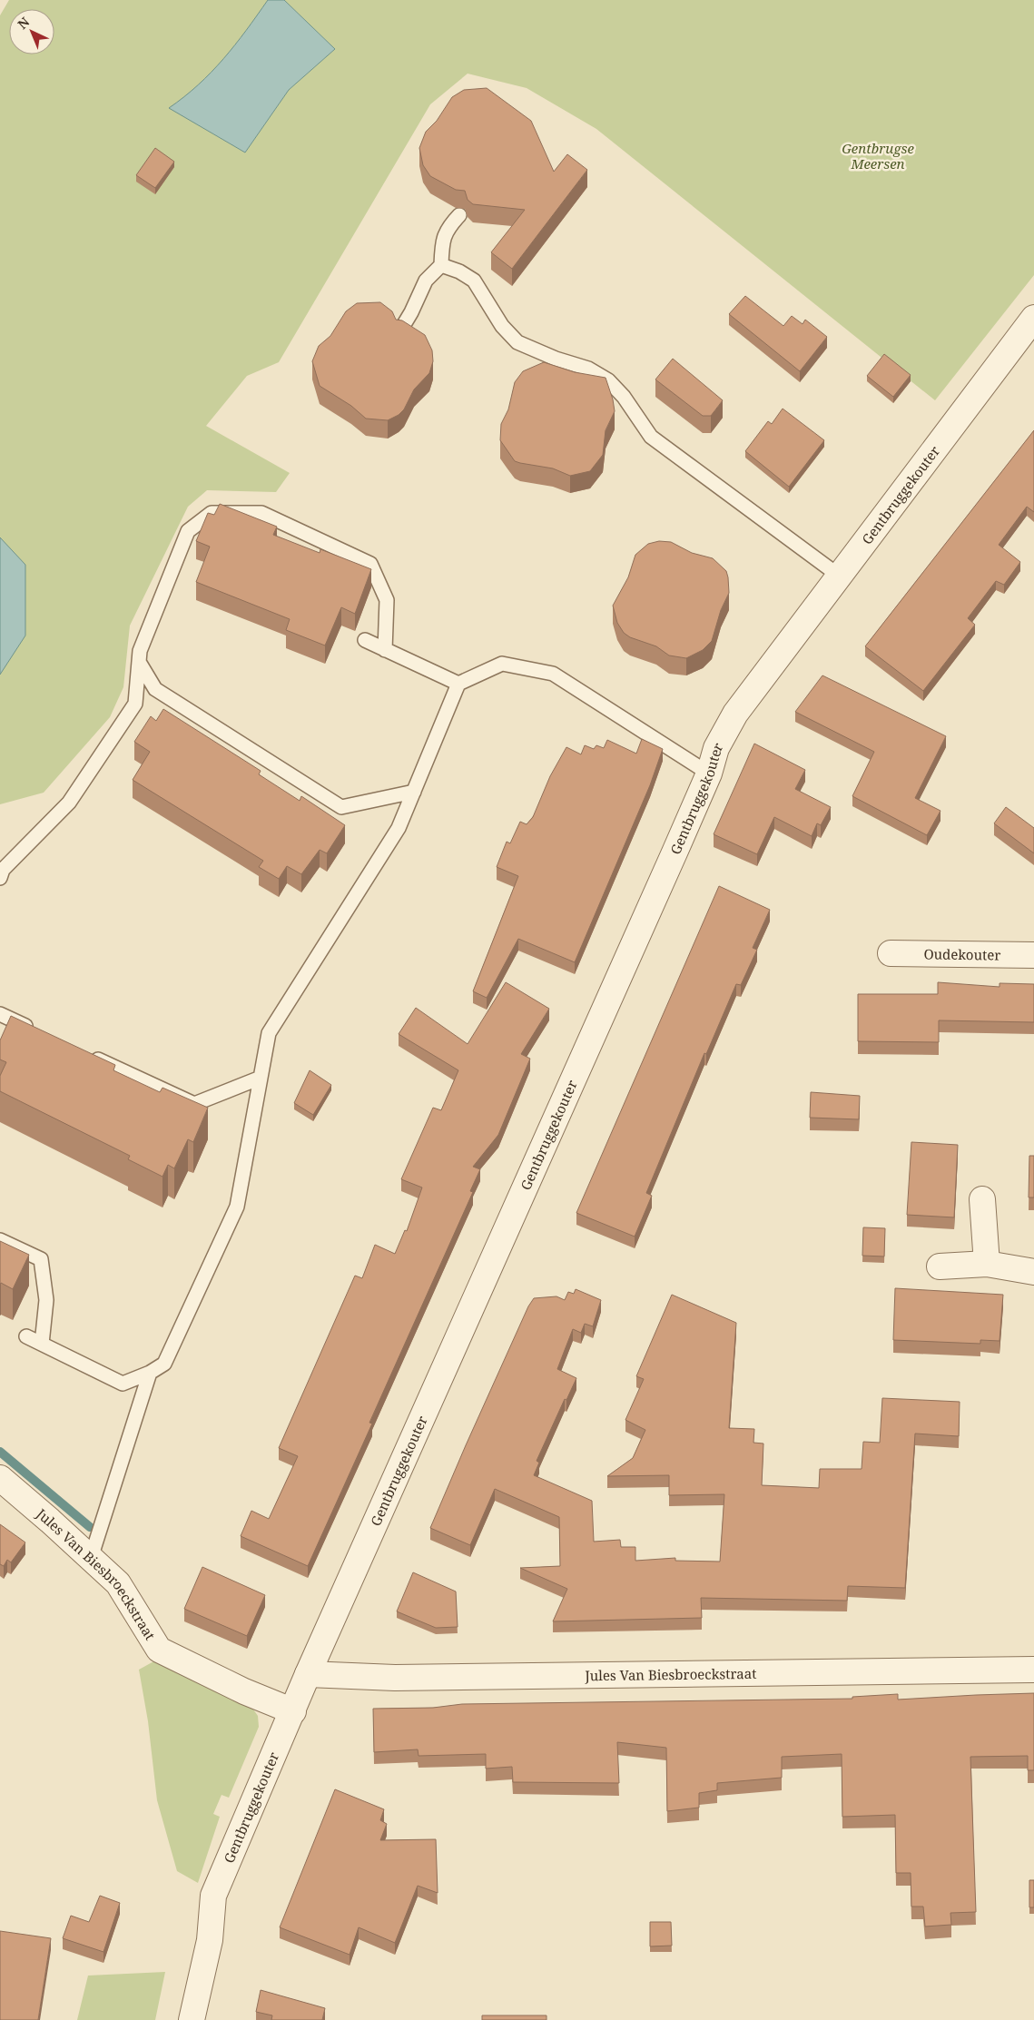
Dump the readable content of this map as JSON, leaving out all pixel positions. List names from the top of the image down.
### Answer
{
  "streets": {
    "street": ["Gentbruggekouter", "Oudekouter", "Jules Van Biesbroeckstraat"]
  },
  "crossings": [
    ["Gentbruggekouter", "Jules Van Biesbroeckstraat"]
  ],
  "parks": ["Gentbrugse Meersen"],
  "north": "top left"
}
